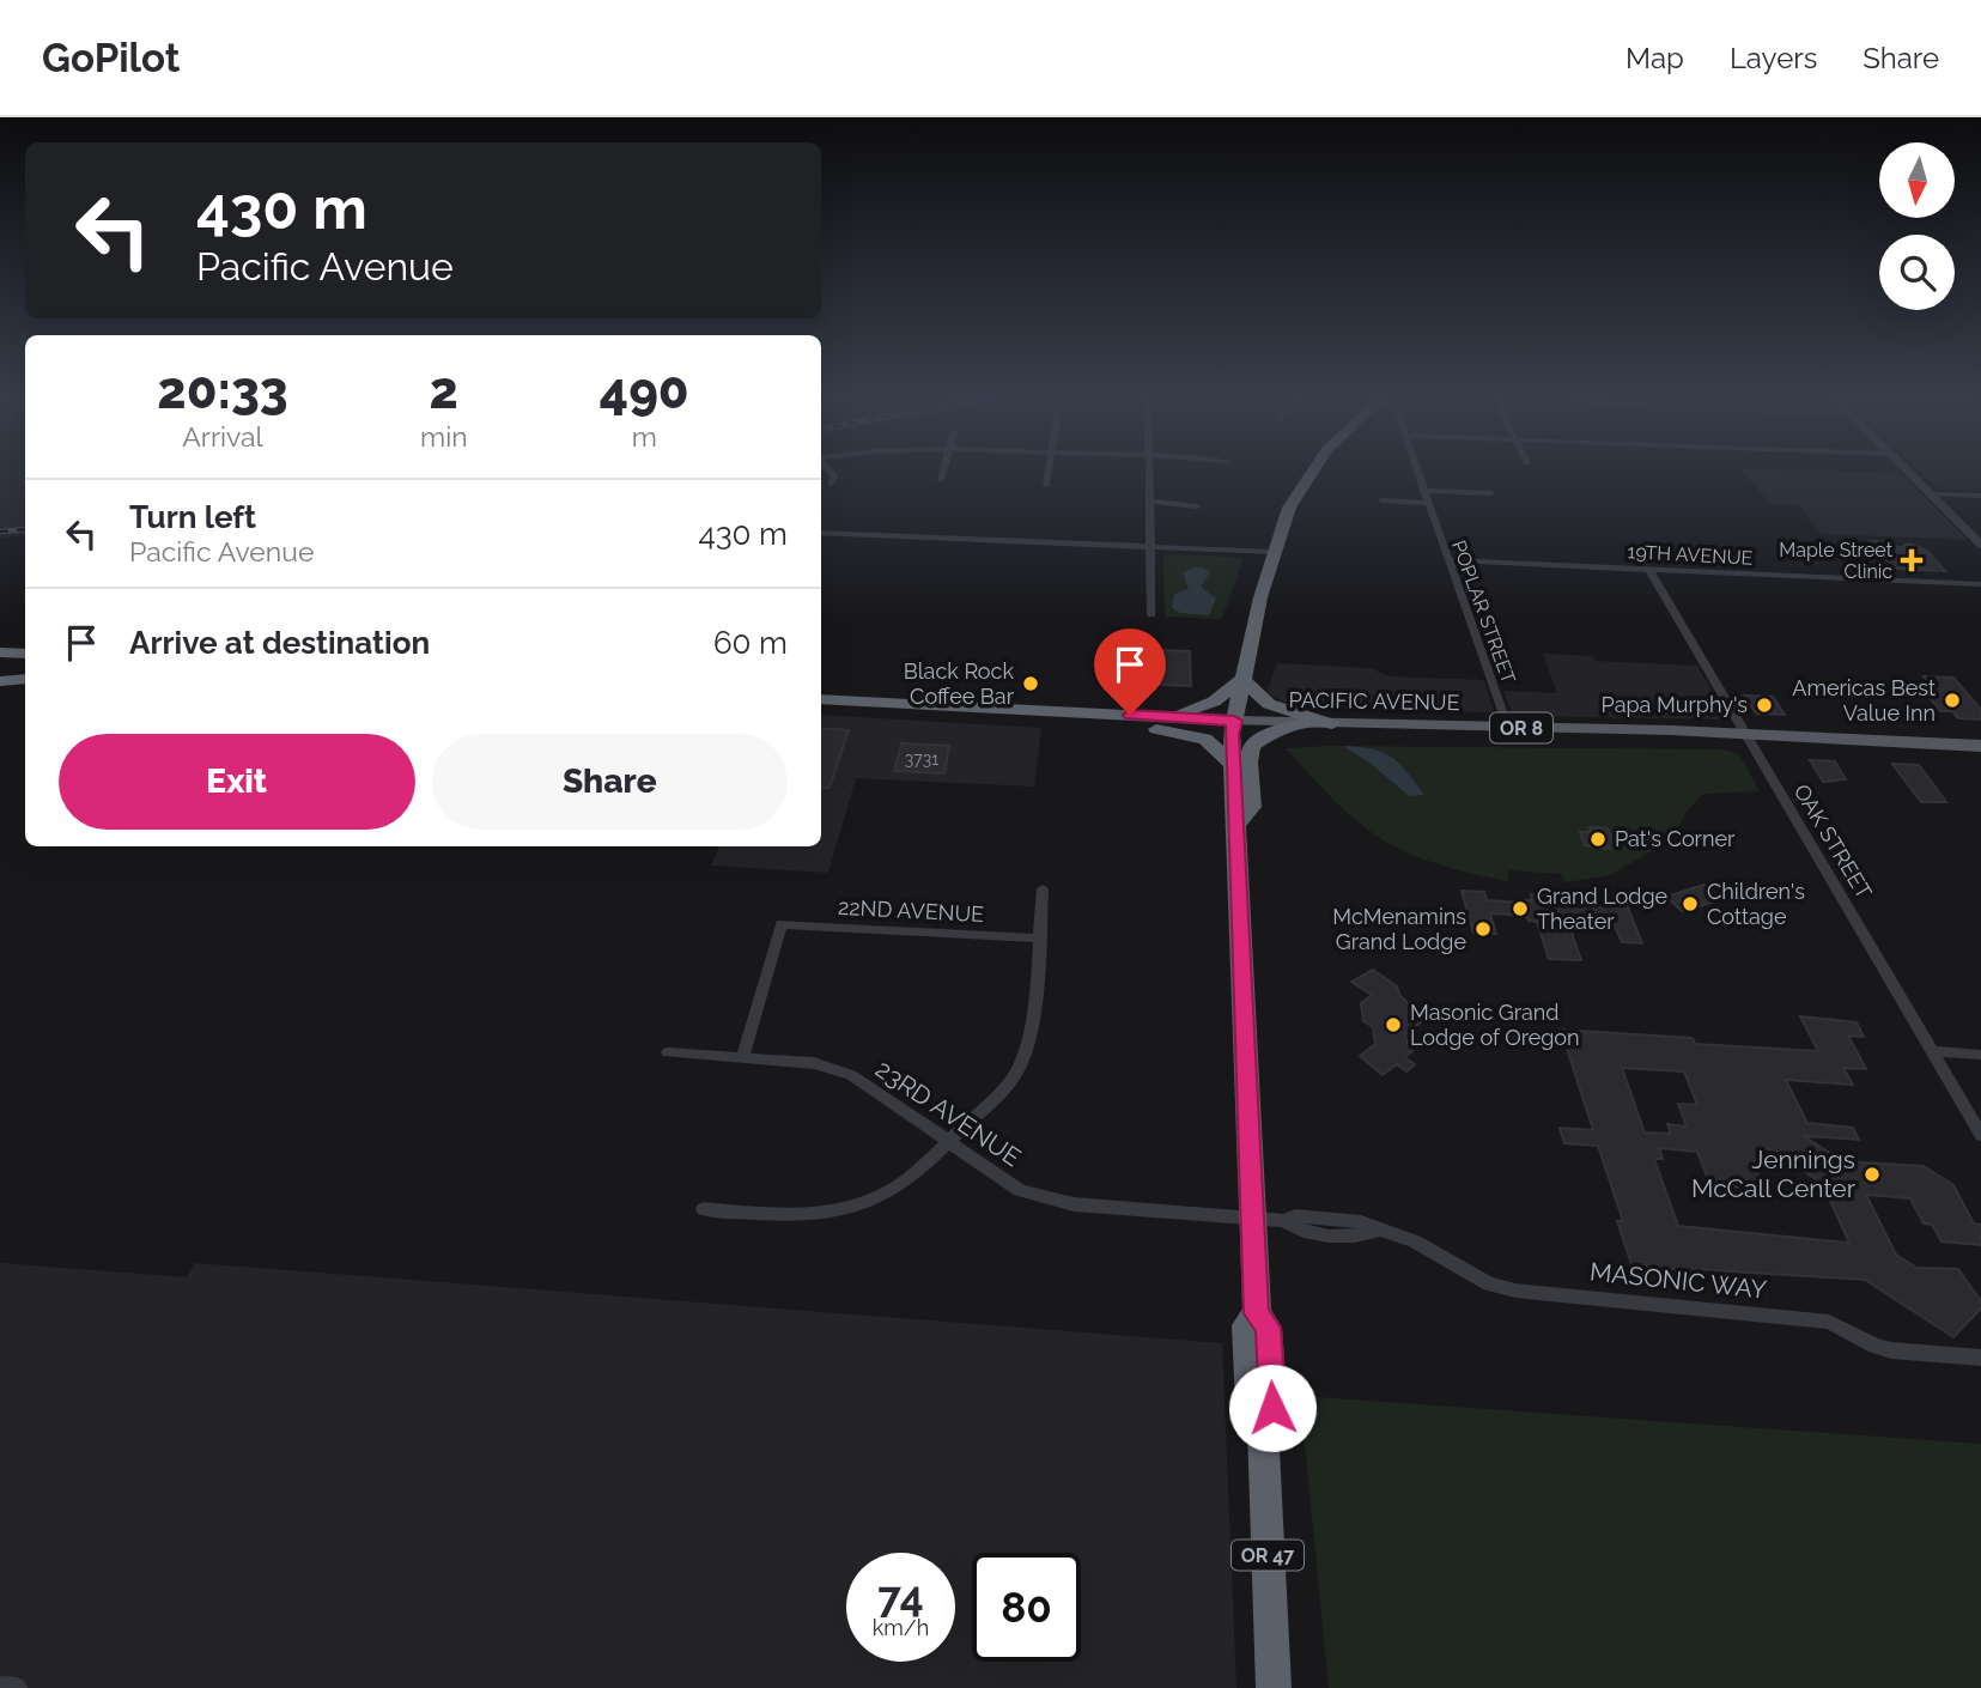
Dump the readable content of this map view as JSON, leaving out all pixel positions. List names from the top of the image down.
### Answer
{
  "streets": {
    "highway": ["PACIFIC AVENUE", "OR 8", "OR 47"],
    "street": [
      "19TH AVENUE",
      "POPLAR STREET",
      "OAK STREET",
      "22ND AVENUE",
      "23RD AVENUE",
      "MASONIC WAY"
    ]
  },
  "crossings": [
    ["19TH AVENUE", "POPLAR STREET"],
    ["19TH AVENUE", "OAK STREET"],
    ["POPLAR STREET", "PACIFIC AVENUE"],
    ["PACIFIC AVENUE", "OAK STREET"],
    ["PACIFIC AVENUE", "OR 47"],
    ["22ND AVENUE", "23RD AVENUE"],
    ["23RD AVENUE", "MASONIC WAY"],
    ["23RD AVENUE", "OR 47"],
    ["MASONIC WAY", "OR 47"]
  ],
  "places": {
    "health": ["Maple Street Clinic"],
    "other": [
      "Black Rock Coffee Bar",
      "Americas Best Value Inn",
      "Papa Murphy's",
      "Pat's Corner",
      "Children's Cottage",
      "Grand Lodge Theater",
      "McMenamins Grand Lodge",
      "Masonic Grand Lodge of Oregon",
      "Jennings McCall Center"
    ]
  },
  "house_numbers": ["3731"],
  "north": "bottom",
  "page": {
    "header": "GoPilot",
    "nav": ["Map", "Layers", "Share"],
    "turn": ["430 m", "Pacific Avenue"],
    "eta": [
      "20:33",
      "Arrival",
      "2",
      "min",
      "490",
      "m"
    ],
    "list": [
      {
        "name": "Turn left",
        "note": "Pacific Avenue",
        "value": "430 m"
      },
      {
        "name": "Arrive at destination",
        "value": "60 m"
      }
    ],
    "buttons": ["Exit", "Share"],
    "speed": "74 km/h",
    "limit": "80"
  }
}
